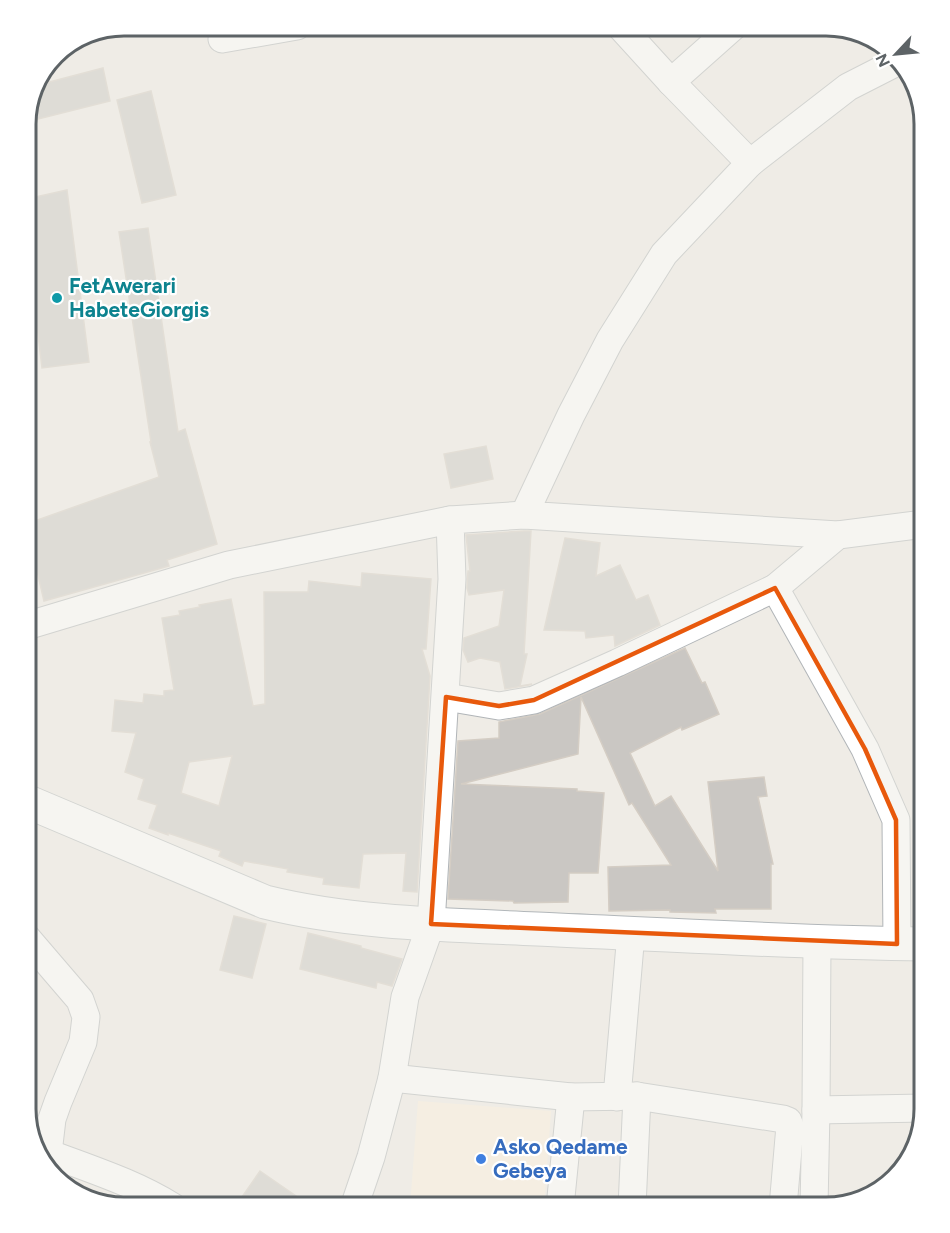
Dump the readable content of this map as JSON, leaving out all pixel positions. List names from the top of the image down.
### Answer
{
  "places": ["FetAwerari HabeteGiorgis", "Asko Qedame Gebeya"],
  "north": "bottom left"
}
